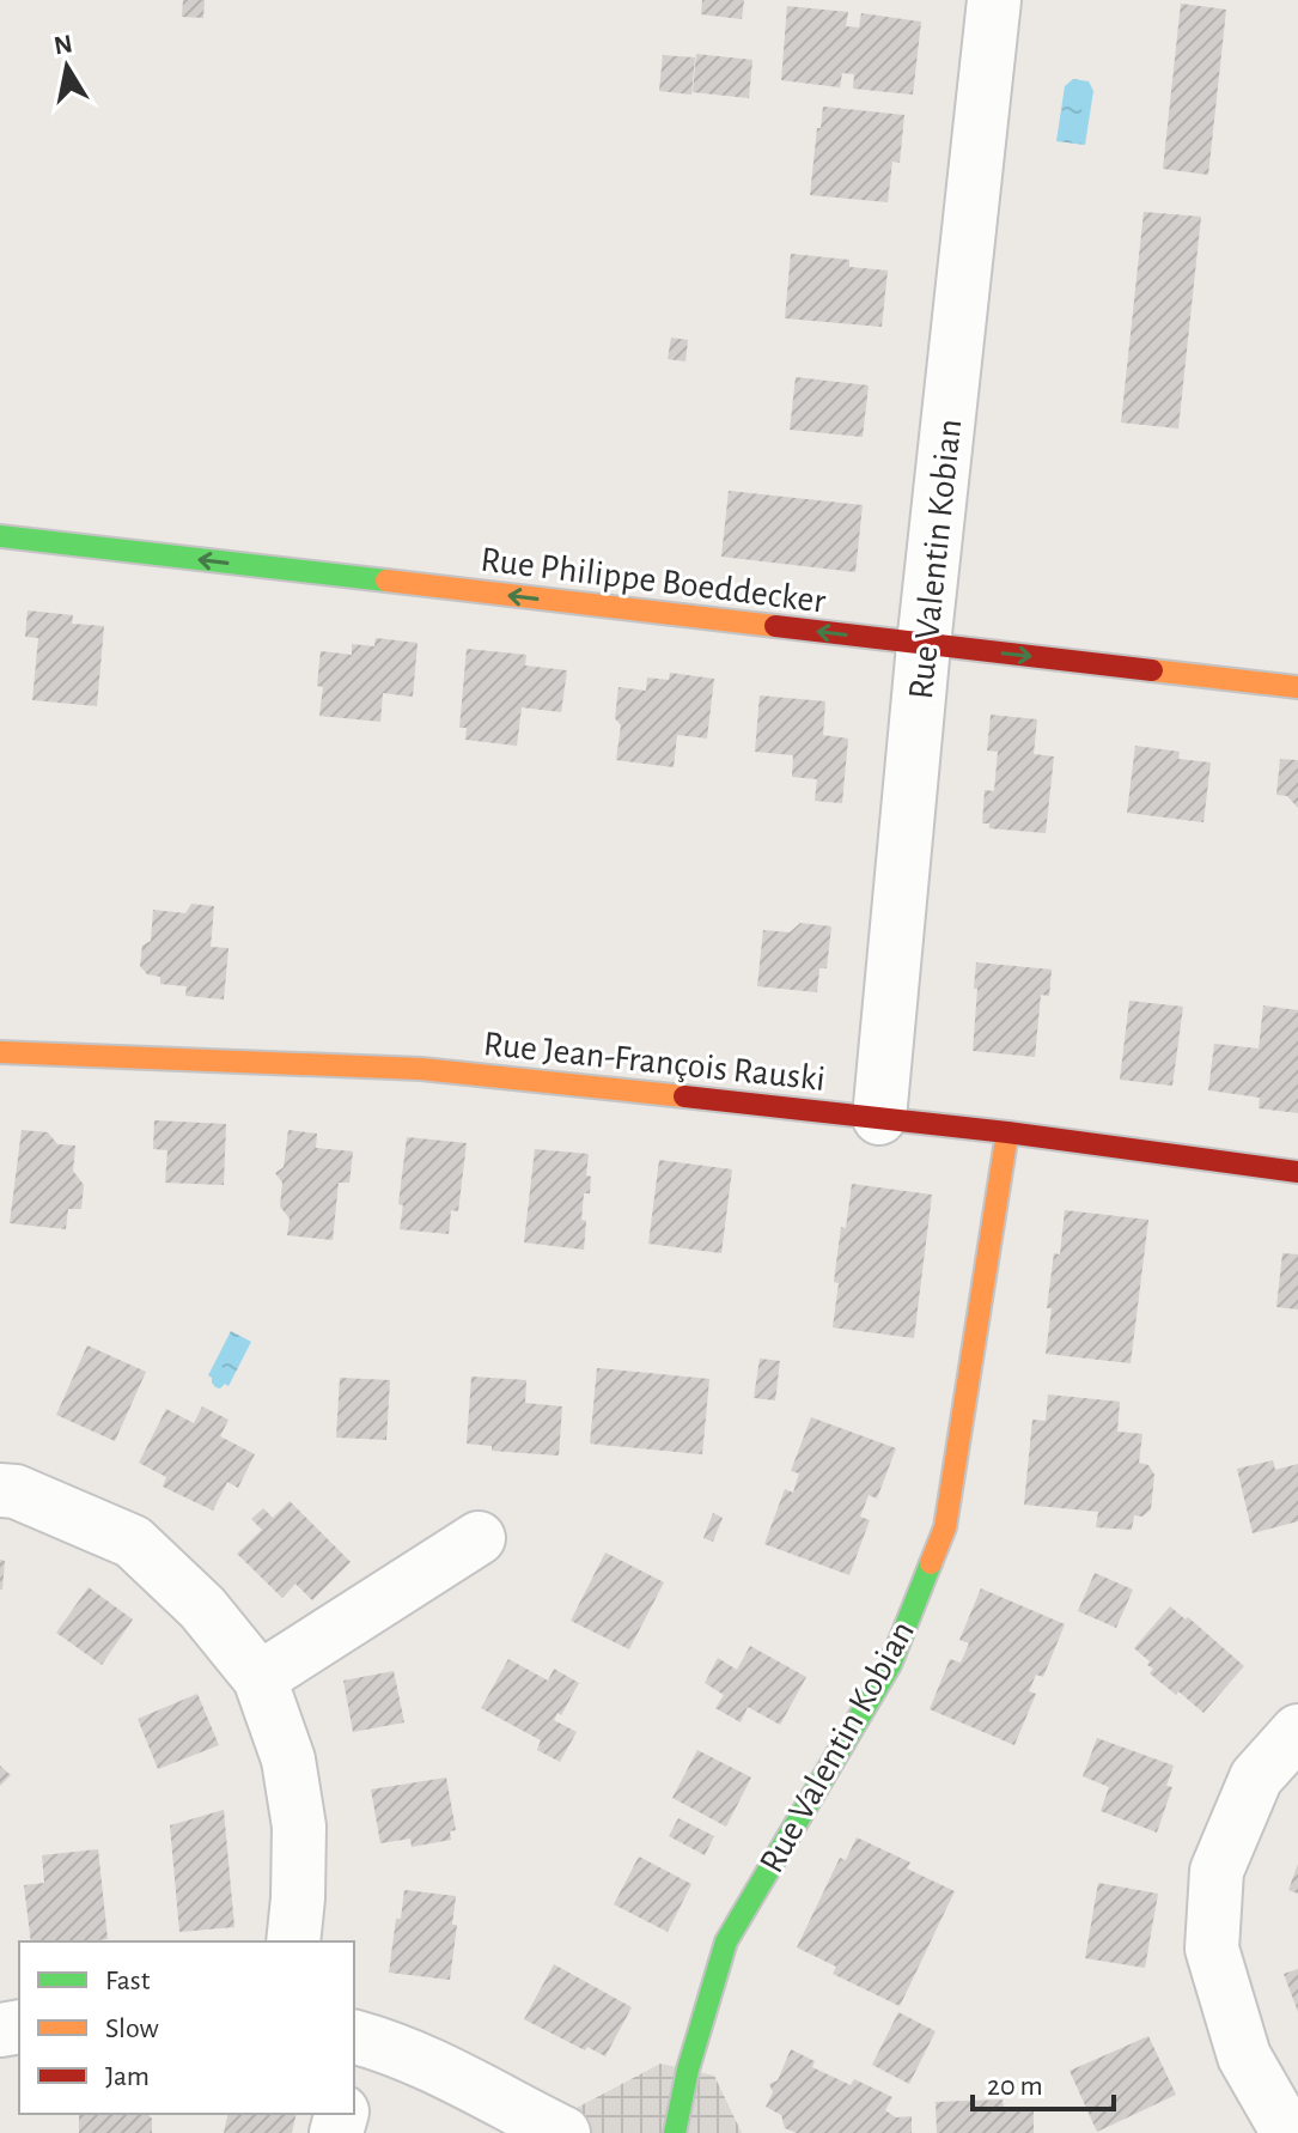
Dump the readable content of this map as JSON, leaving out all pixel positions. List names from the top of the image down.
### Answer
{
  "streets": {
    "street": ["Rue Valentin Kobian", "Rue Philippe Boeddecker", "Rue Jean-François Rauski"]
  },
  "crossings": [
    ["Rue Valentin Kobian", "Rue Philippe Boeddecker"],
    ["Rue Valentin Kobian", "Rue Jean-François Rauski"]
  ],
  "legend": ["Fast", "Slow", "Jam"],
  "scale_bar": "20 m",
  "north": "top"
}
